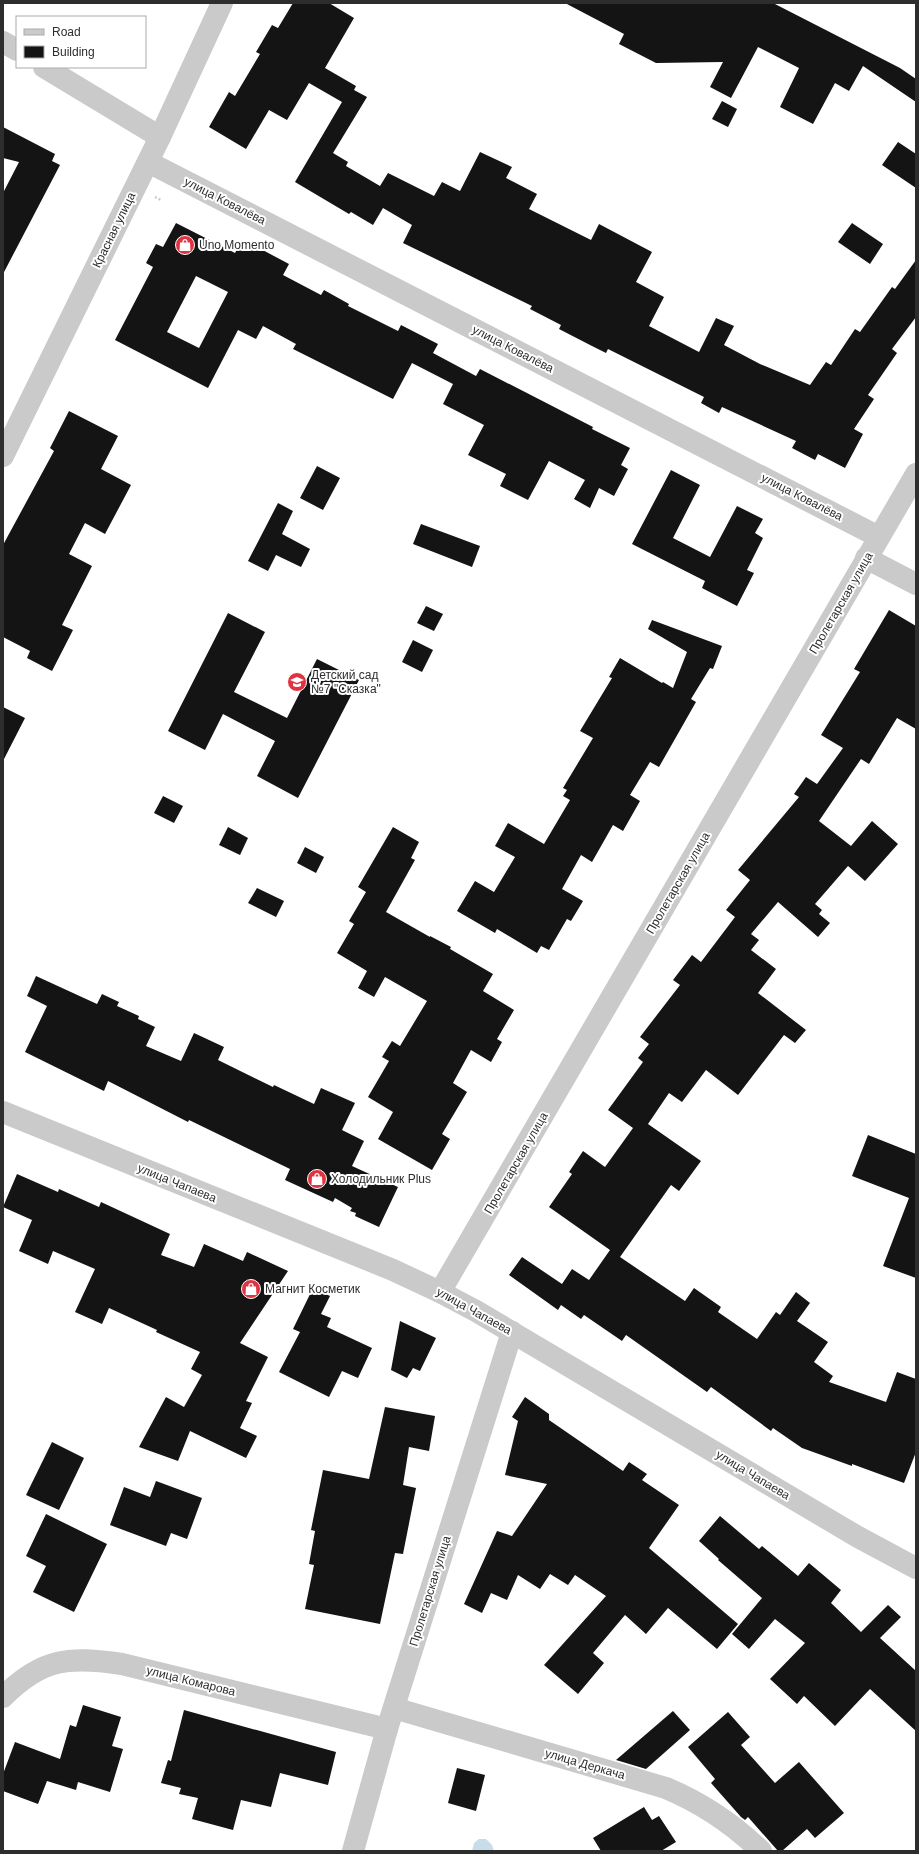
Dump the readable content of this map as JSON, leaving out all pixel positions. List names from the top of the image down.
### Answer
{
  "streets": {
    "street": [
      "улица Ковалёва",
      "Красная улица",
      "Пролетарская улица",
      "улица Чапаева",
      "улица Комарова",
      "улица Деркача"
    ]
  },
  "crossings": [
    ["улица Ковалёва", "Красная улица"],
    ["улица Ковалёва", "Пролетарская улица"],
    ["Пролетарская улица", "улица Чапаева"],
    ["Пролетарская улица", "улица Комарова"],
    ["Пролетарская улица", "улица Деркача"]
  ],
  "places": {
    "shop": ["Uno Momento", "Холодильник Plus", "Магнит Косметик"],
    "school or university": ["Детский сад №7 \"Сказка\""]
  },
  "legend": ["Road", "Building"]
}
